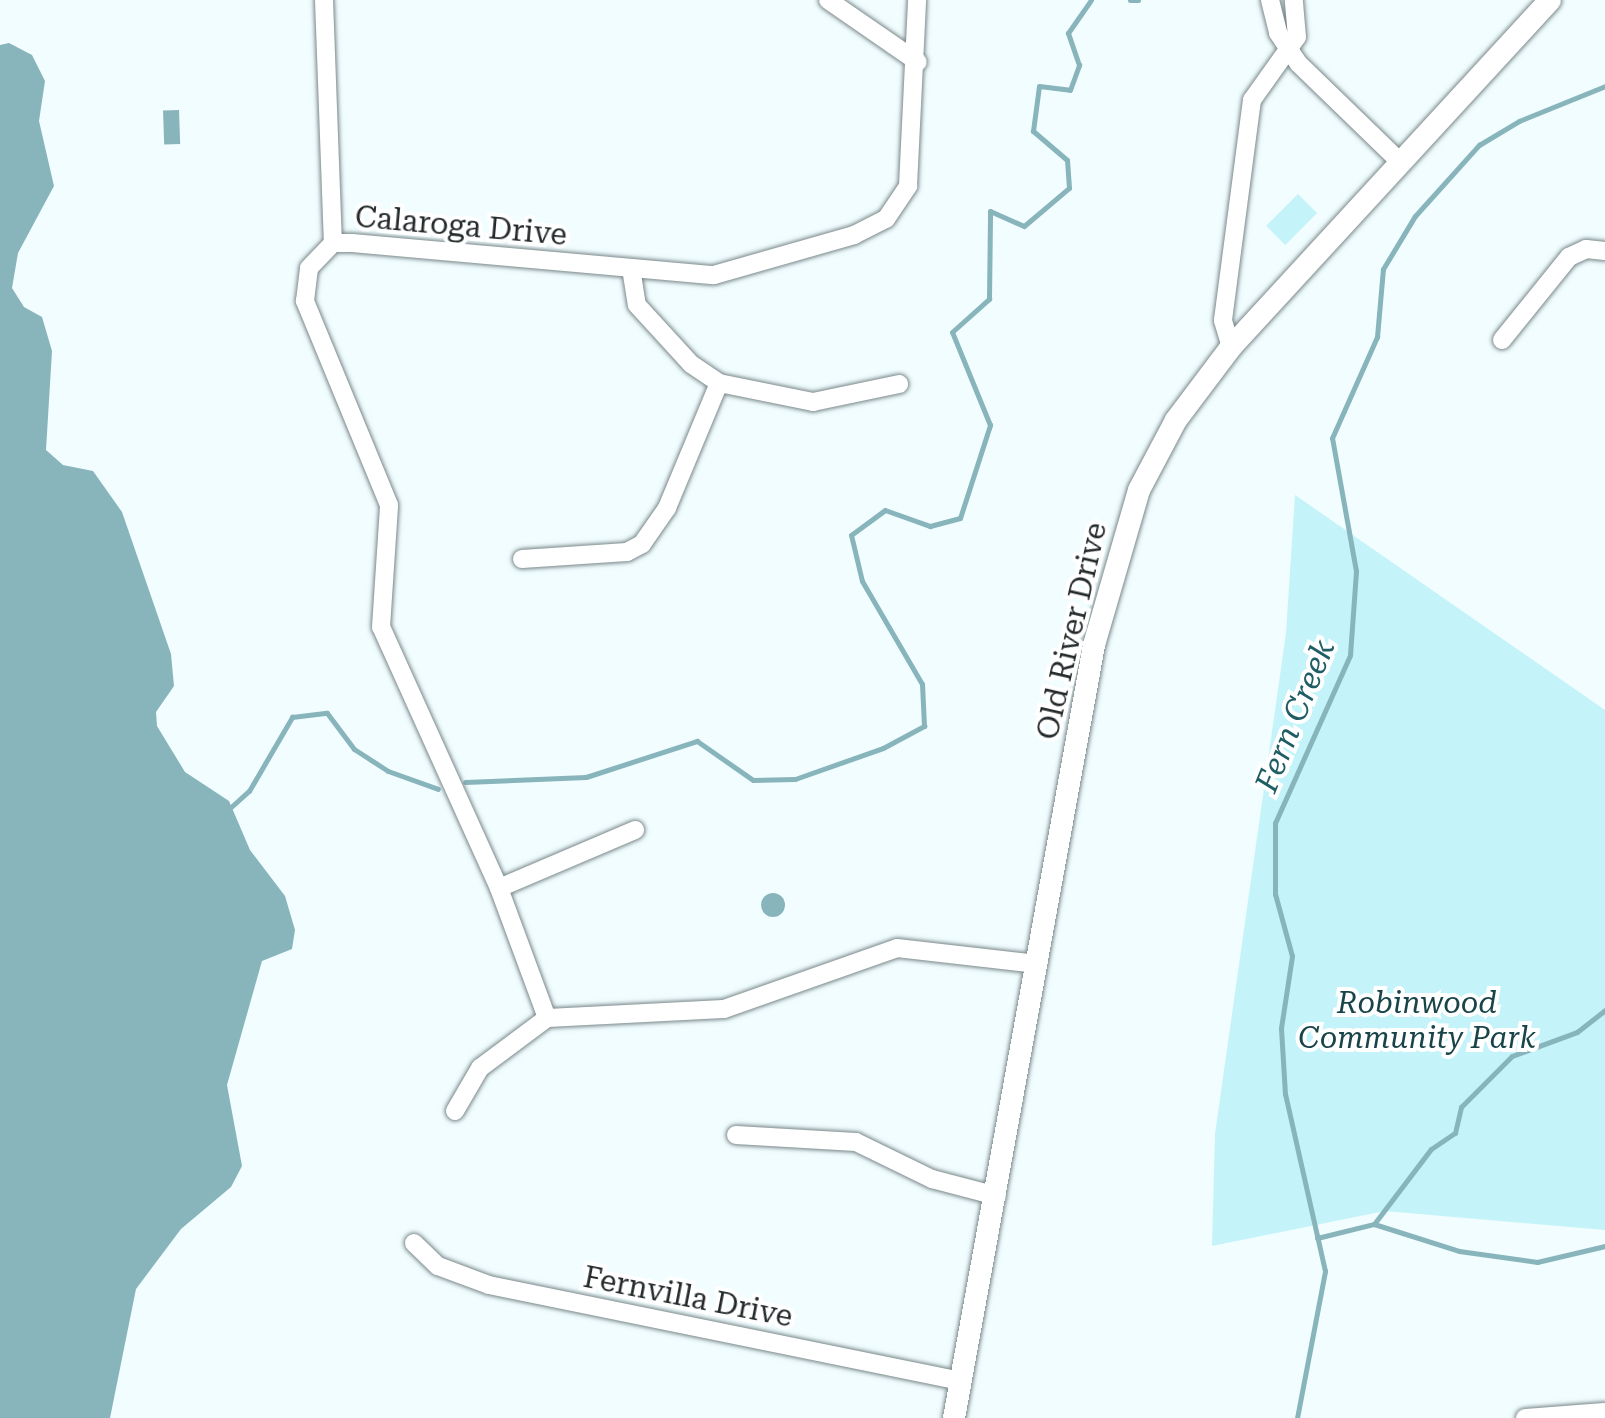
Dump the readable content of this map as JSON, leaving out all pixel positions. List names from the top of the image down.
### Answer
{
  "streets": {
    "street": ["Calaroga Drive", "Old River Drive", "Fernvilla Drive"]
  },
  "crossings": [
    ["Old River Drive", "Fernvilla Drive"]
  ],
  "water": ["Fern Creek"],
  "parks": ["Robinwood Community Park"]
}
